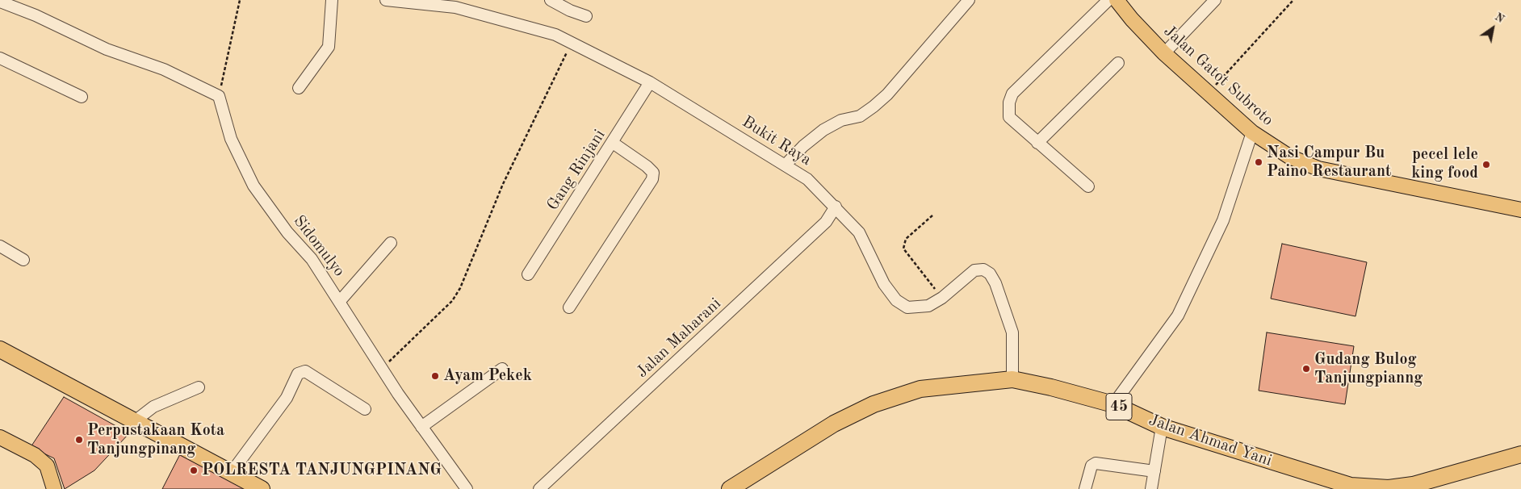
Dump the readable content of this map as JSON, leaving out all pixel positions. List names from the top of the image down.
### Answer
{
  "streets": {
    "highway": ["45", "Jalan Ahmad Yani"],
    "main road": ["Jalan Gatot Subroto"],
    "street": [
      "Bukit Raya",
      "Gang Rinjani",
      "Sidomulyo",
      "Jalan Maharani"
    ]
  },
  "crossings": [
    ["Bukit Raya", "Gang Rinjani"],
    ["Bukit Raya", "Jalan Maharani"],
    ["Bukit Raya", "Jalan Ahmad Yani"]
  ],
  "places": [
    "Nasi Campur Bu Paino Restaurant",
    "pecel lele king food",
    "Gudang Bulog Tanjungpianng",
    "Ayam Pekek",
    "Perpustakaan Kota Tanjungpinang",
    "POLRESTA TANJUNGPINANG"
  ],
  "north": "top right"
}
